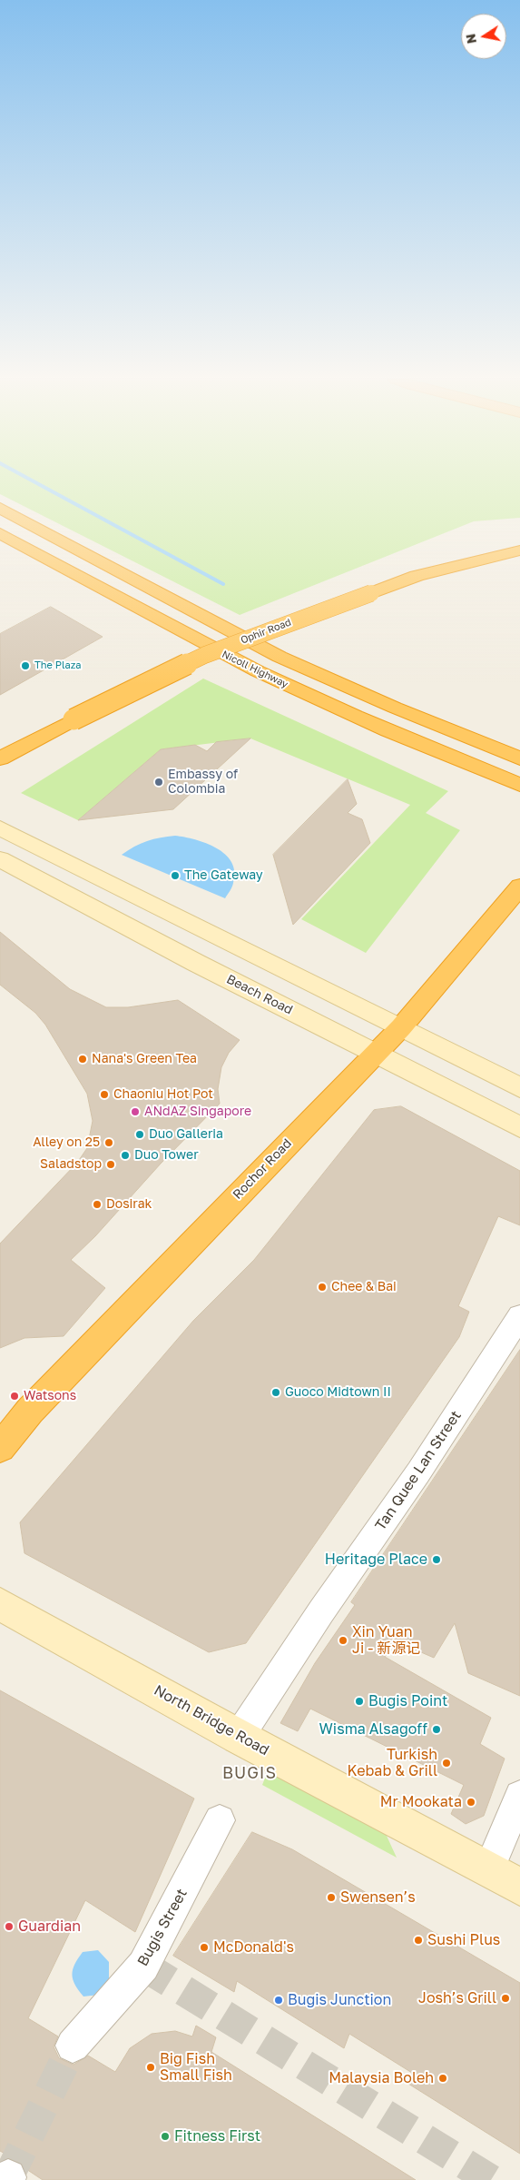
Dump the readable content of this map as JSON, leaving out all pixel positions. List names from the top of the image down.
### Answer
{
  "streets": {
    "highway": ["Ophir Road", "Nicoll Highway", "Rochor Road"],
    "main road": ["Beach Road", "North Bridge Road"],
    "street": ["Tan Quee Lan Street", "Bugis Street"]
  },
  "crossings": [
    ["Beach Road", "Rochor Road"],
    ["Tan Quee Lan Street", "North Bridge Road"]
  ],
  "districts": ["BUGIS"],
  "places": [
    "The Plaza",
    "Embassy of Colombia",
    "The Gateway",
    "Nana's Green Tea",
    "Chaoniu Hot Pot",
    "ANdAZ Singapore",
    "Duo Galleria",
    "Alley on 25",
    "Duo Tower",
    "Saladstop",
    "Dosirak",
    "Chee & Bai",
    "Guoco Midtown II",
    "Watsons",
    "Heritage Place",
    "Xin Yuan Ji - 新源记",
    "Bugis Point",
    "Wisma Alsagoff",
    "Turkish Kebab & Grill",
    "Mr Mookata",
    "Swensen’s",
    "Guardian",
    "Sushi Plus",
    "McDonald's",
    "Josh’s Grill",
    "Bugis Junction",
    "Big Fish Small Fish",
    "Malaysia Boleh",
    "Fitness First"
  ],
  "north": "left"
}
